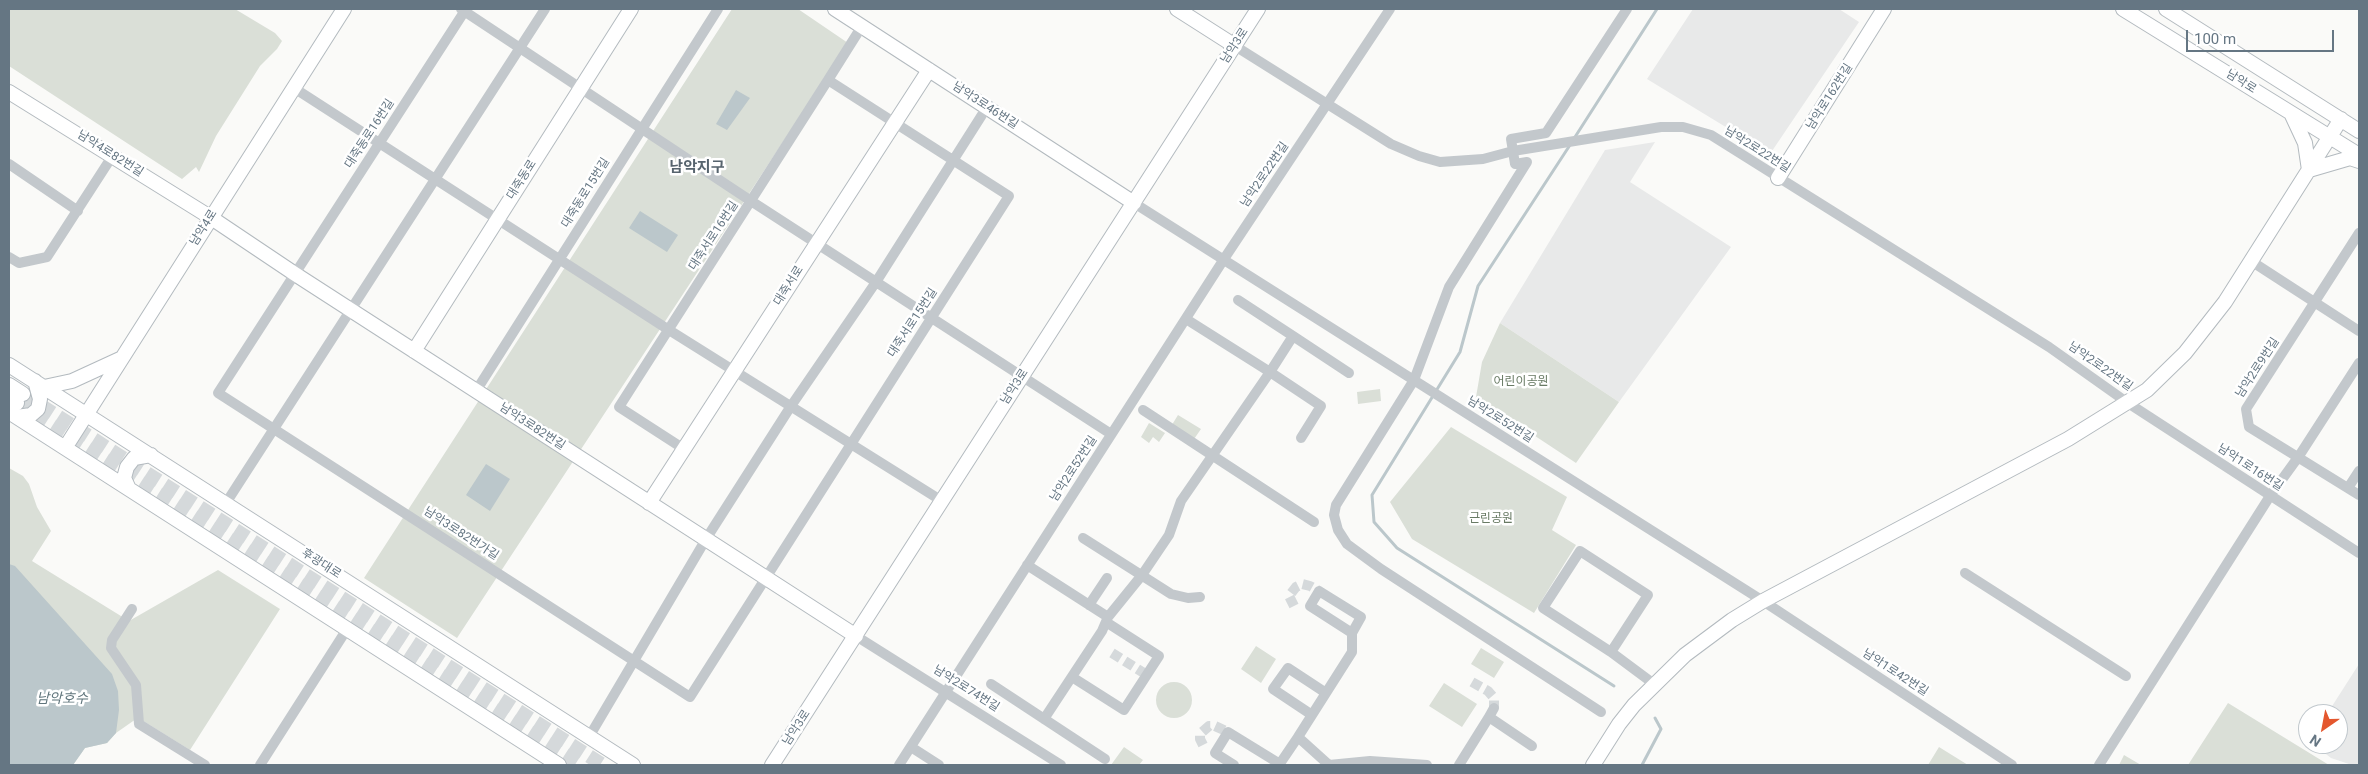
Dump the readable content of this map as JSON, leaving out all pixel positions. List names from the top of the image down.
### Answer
{
  "streets": {
    "street": [
      "남악3로",
      "남악로",
      "남악로162번길",
      "남악3로46번길",
      "대죽동로16번길",
      "남악2로22번길",
      "남악4로82번길",
      "대죽동로",
      "대죽동로15번길",
      "남악4로",
      "대죽서로16번길",
      "대죽서로",
      "대죽서로15번길",
      "남악2로9번길",
      "남악2로52번길",
      "남악3로82번길",
      "남악1로16번길",
      "남악3로82번가길",
      "후광대로",
      "남악1로42번길",
      "남악2로74번길"
    ]
  },
  "crossings": [
    ["남악3로", "남악3로46번길"],
    ["남악3로", "남악2로22번길"],
    ["남악3로", "남악2로52번길"],
    ["남악3로", "남악3로82번길"],
    ["남악3로", "남악2로74번길"],
    ["남악로162번길", "남악2로22번길"],
    ["남악3로46번길", "대죽서로16번길"],
    ["남악3로46번길", "대죽서로"],
    ["남악3로46번길", "남악2로52번길"],
    ["대죽동로16번길", "남악3로82번길"],
    ["대죽동로16번길", "남악3로82번가길"],
    ["남악2로22번길", "남악2로52번길"],
    ["남악2로22번길", "남악1로16번길"],
    ["남악4로82번길", "남악4로"],
    ["남악4로82번길", "남악3로82번길"],
    ["대죽동로", "남악3로82번길"],
    ["대죽동로15번길", "남악3로82번길"],
    ["남악4로", "남악3로82번길"],
    ["남악4로", "후광대로"],
    ["대죽서로16번길", "대죽서로"],
    ["대죽서로", "대죽서로15번길"],
    ["대죽서로", "남악3로82번길"],
    ["대죽서로15번길", "남악3로82번길"],
    ["대죽서로15번길", "남악3로82번가길"],
    ["남악2로52번길", "남악1로42번길"],
    ["남악2로52번길", "남악2로74번길"],
    ["남악3로82번길", "남악3로82번가길"],
    ["남악3로82번길", "남악2로74번길"]
  ],
  "districts": ["남악지구"],
  "water": ["남악호수"],
  "parks": ["어린이공원", "근린공원"],
  "scale_bar": "100 m",
  "north": "bottom left"
}
